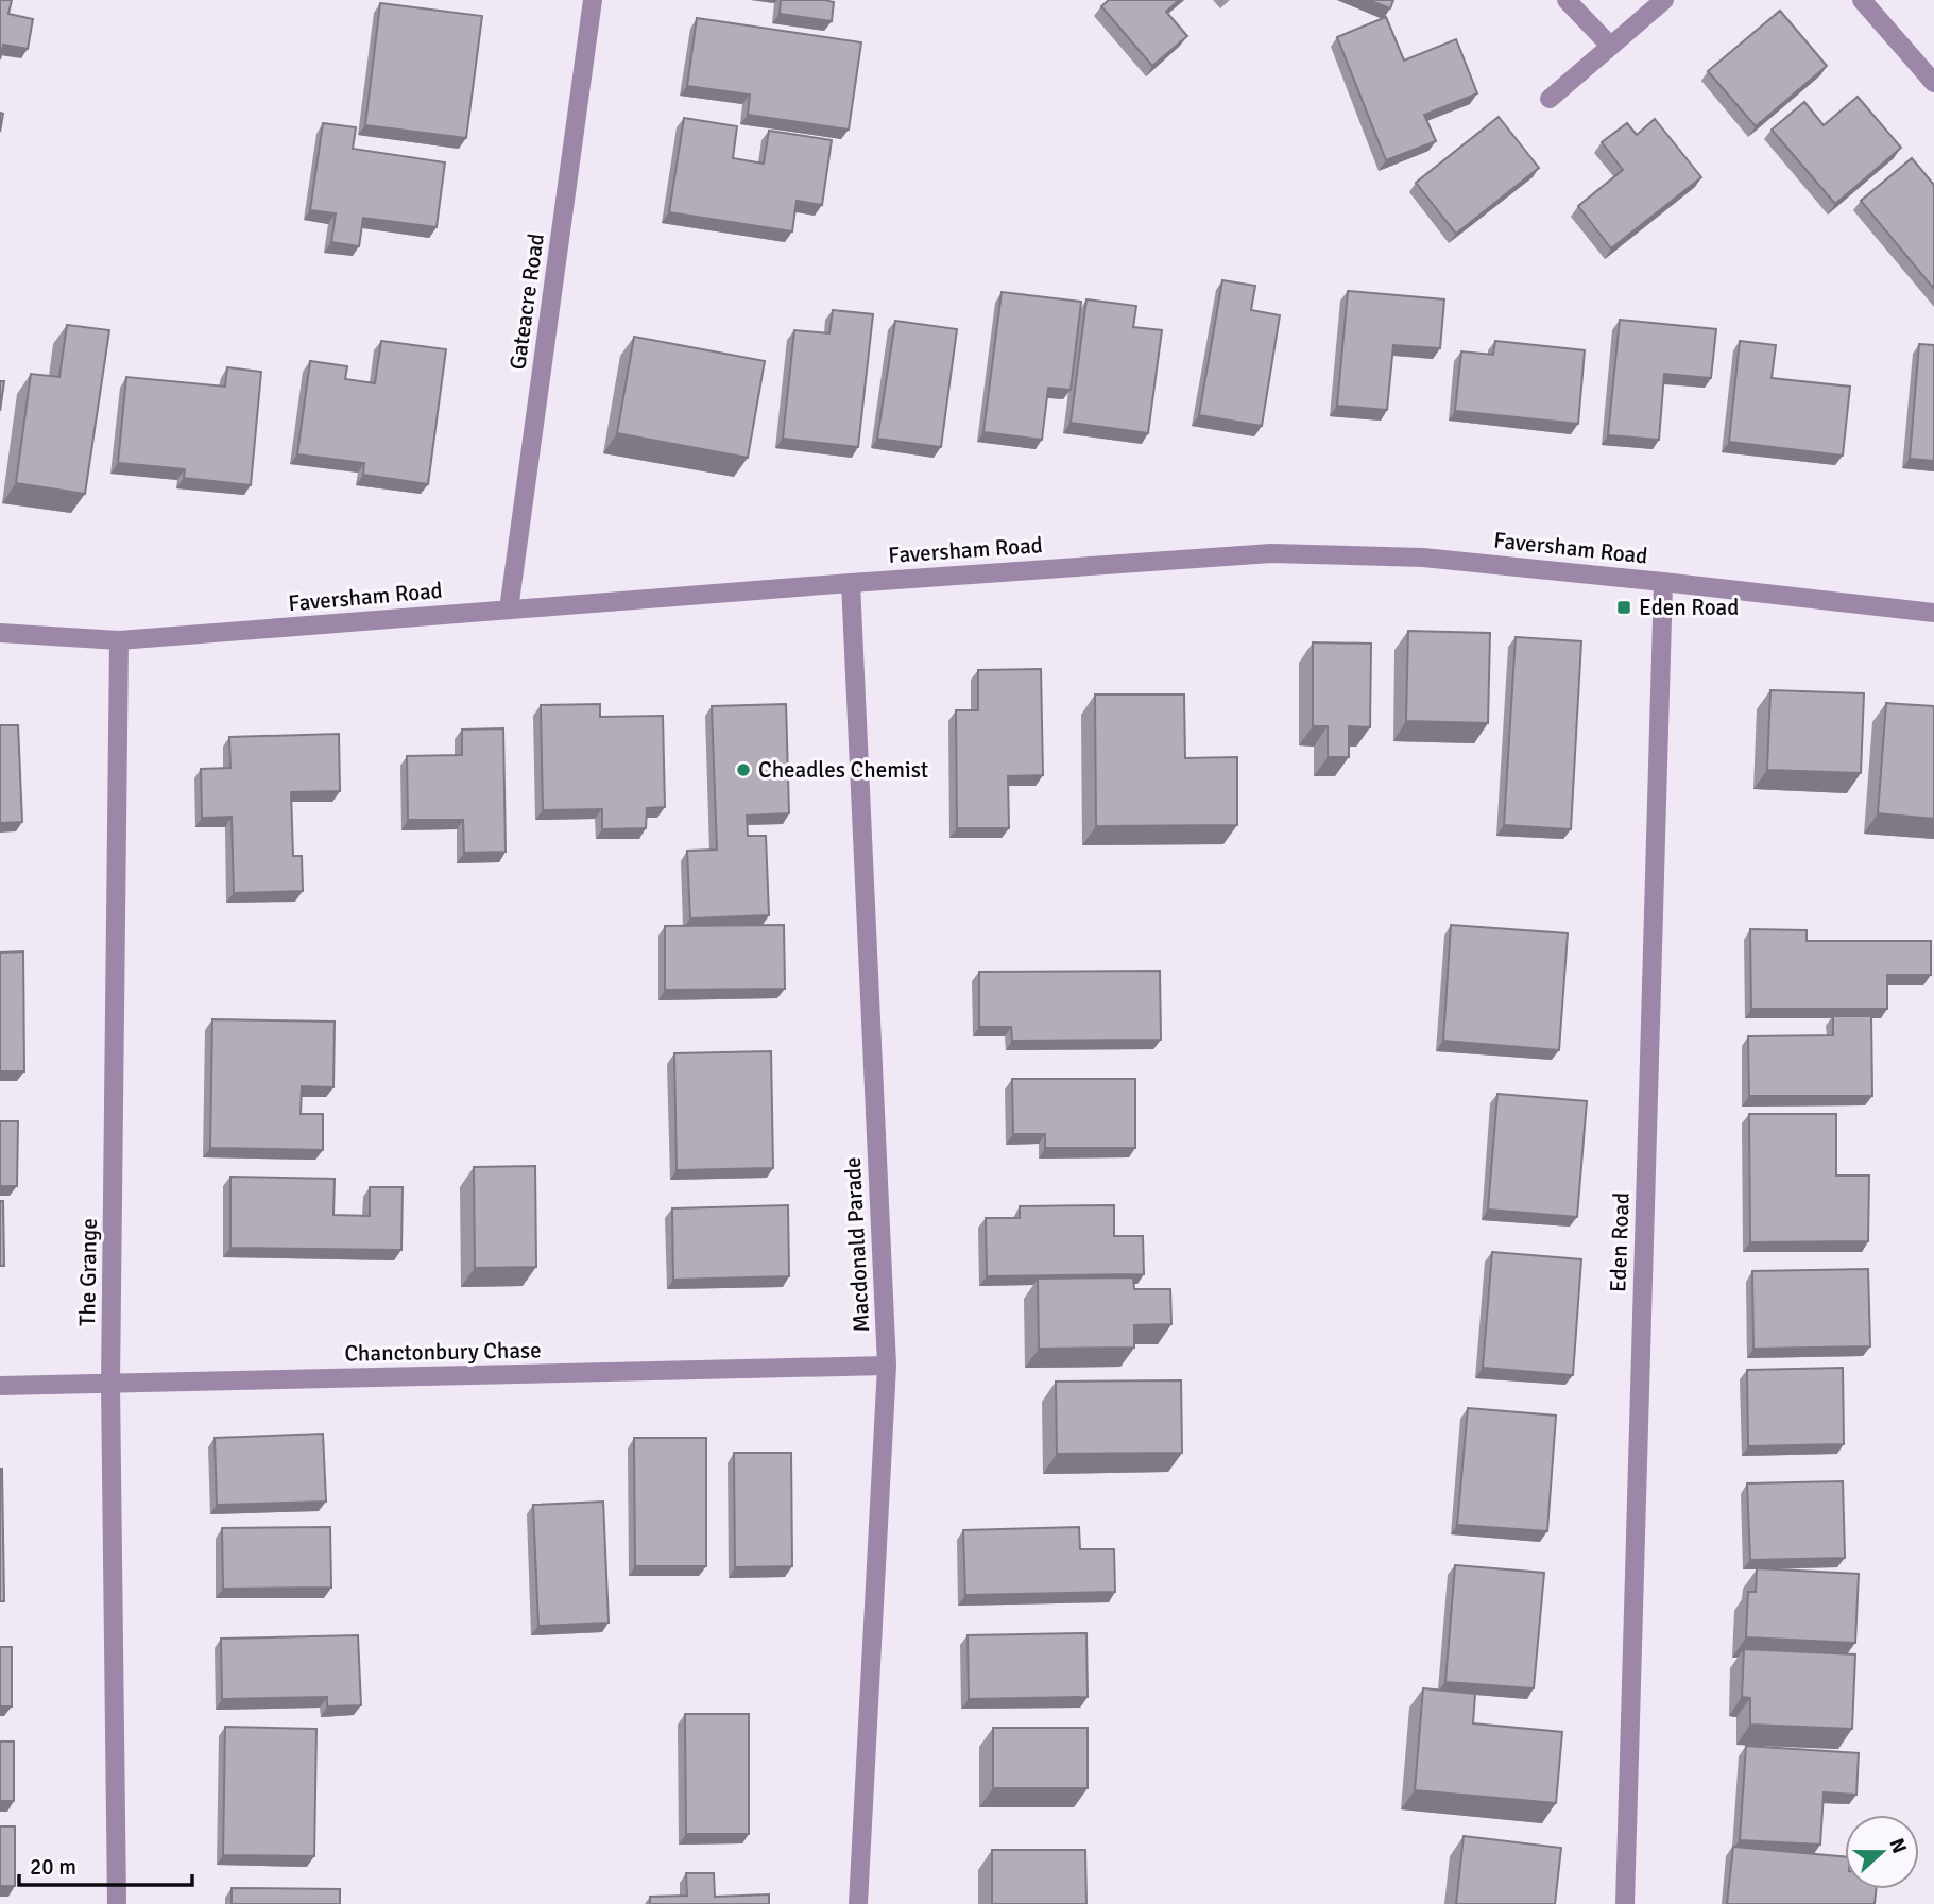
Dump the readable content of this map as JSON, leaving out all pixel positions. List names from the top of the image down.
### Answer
{
  "streets": {
    "street": [
      "Gateacre Road",
      "Faversham Road",
      "Eden Road",
      "Macdonald Parade",
      "The Grange",
      "Chanctonbury Chase"
    ]
  },
  "crossings": [
    ["Gateacre Road", "Faversham Road"],
    ["Faversham Road", "Eden Road"],
    ["Faversham Road", "Macdonald Parade"],
    ["Faversham Road", "The Grange"],
    ["Macdonald Parade", "Chanctonbury Chase"],
    ["The Grange", "Chanctonbury Chase"]
  ],
  "places": {
    "transit": ["Eden Road"],
    "other": ["Cheadles Chemist"]
  },
  "scale_bar": "20 m",
  "north": "right"
}
